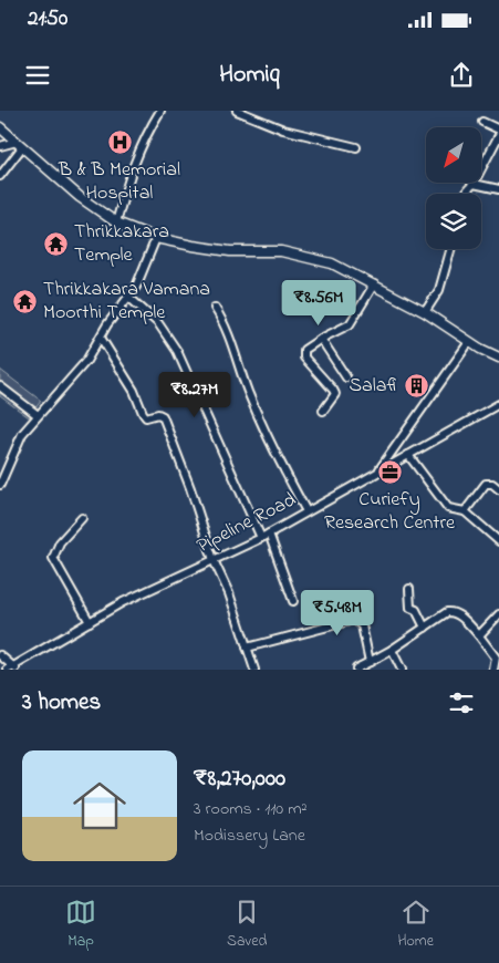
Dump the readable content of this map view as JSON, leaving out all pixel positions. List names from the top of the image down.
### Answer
{
  "streets": {
    "street": ["Pipeline Road"]
  },
  "places": {
    "hospital": ["B & B Memorial Hospital"],
    "temple": ["Thrikkakara Temple", "Thrikkakara Vamana Moorthi Temple"],
    "building": ["Salafi"],
    "office": ["Curiefy Research Centre"]
  },
  "north": "bottom left",
  "page": {
    "status": "21:50",
    "header": "Homiq",
    "price": ["₹8.56M", "₹8.27M", "₹5.48M"],
    "heading": "3 homes",
    "list": [
      {
        "name": "₹8,270,000",
        "note": "3 rooms · 110 m² · Modissery Lane"
      }
    ],
    "tabs": ["Map", "Saved", "Home"]
  }
}
